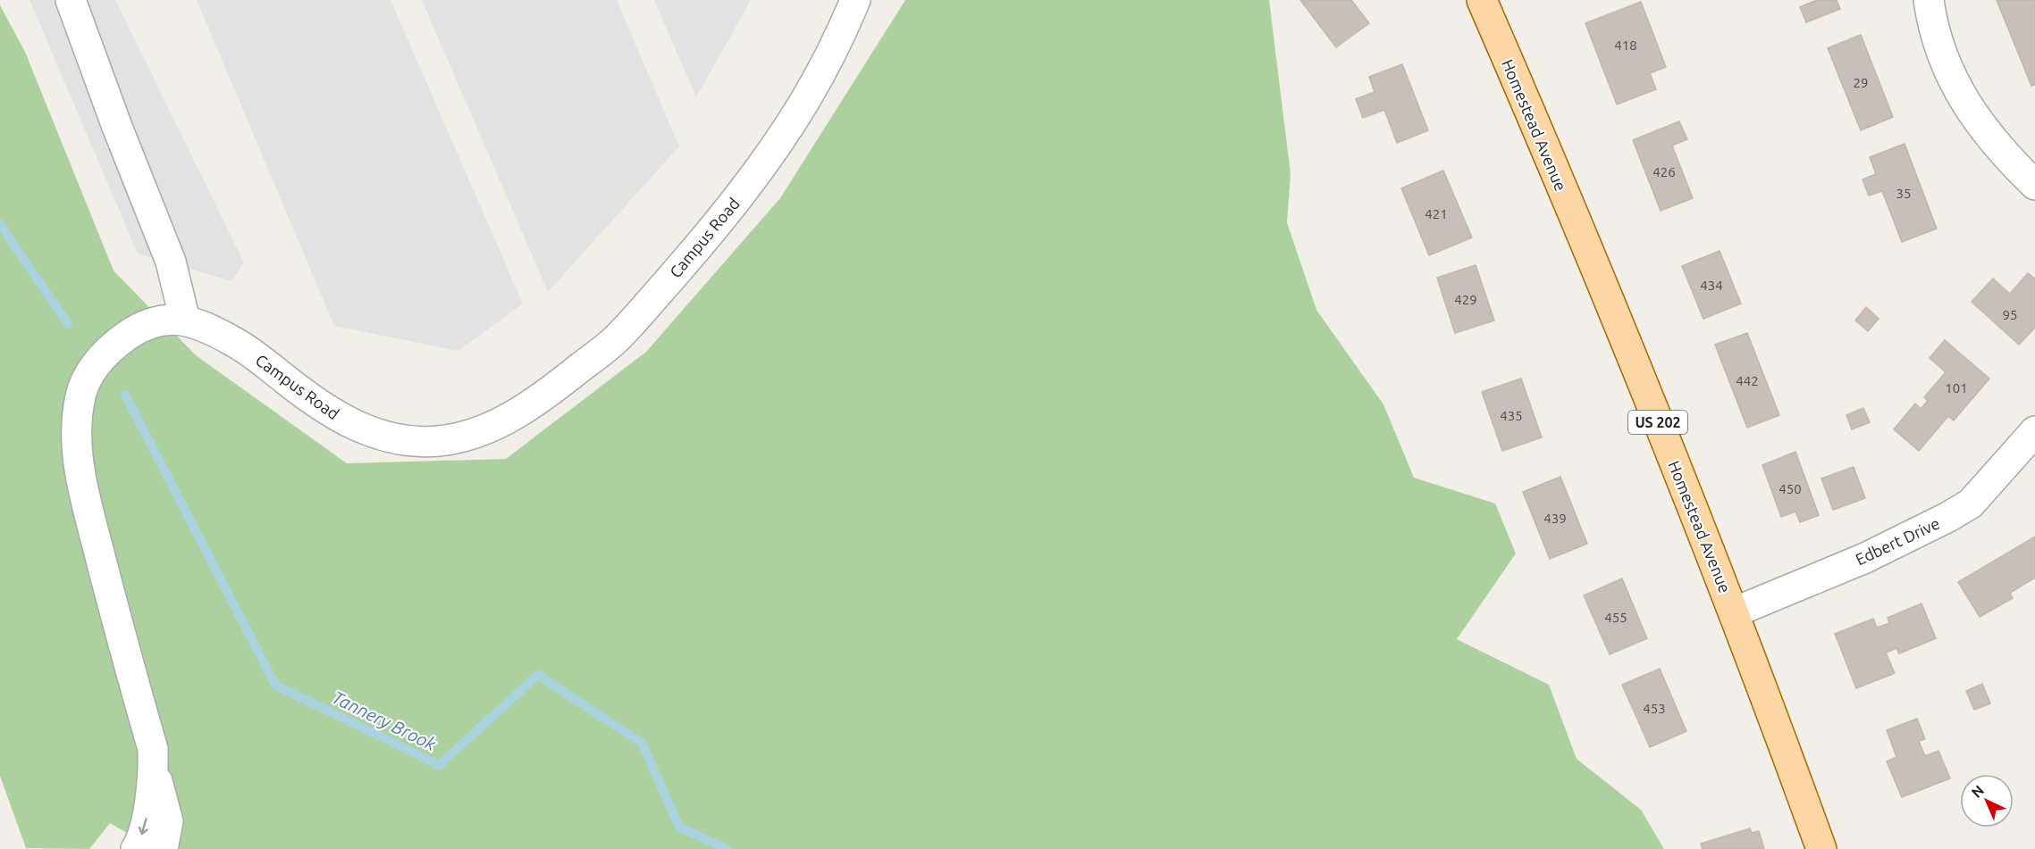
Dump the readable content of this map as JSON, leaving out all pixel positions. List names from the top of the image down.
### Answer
{
  "streets": {
    "main road": ["Homestead Avenue", "US 202"],
    "street": ["Campus Road", "Edbert Drive"]
  },
  "crossings": [
    ["Homestead Avenue", "Edbert Drive"]
  ],
  "water": ["Tannery Brook"],
  "house_numbers": [
    "418",
    "29",
    "426",
    "35",
    "421",
    "434",
    "429",
    "95",
    "442",
    "101",
    "435",
    "450",
    "439",
    "455",
    "453"
  ],
  "north": "top left"
}
